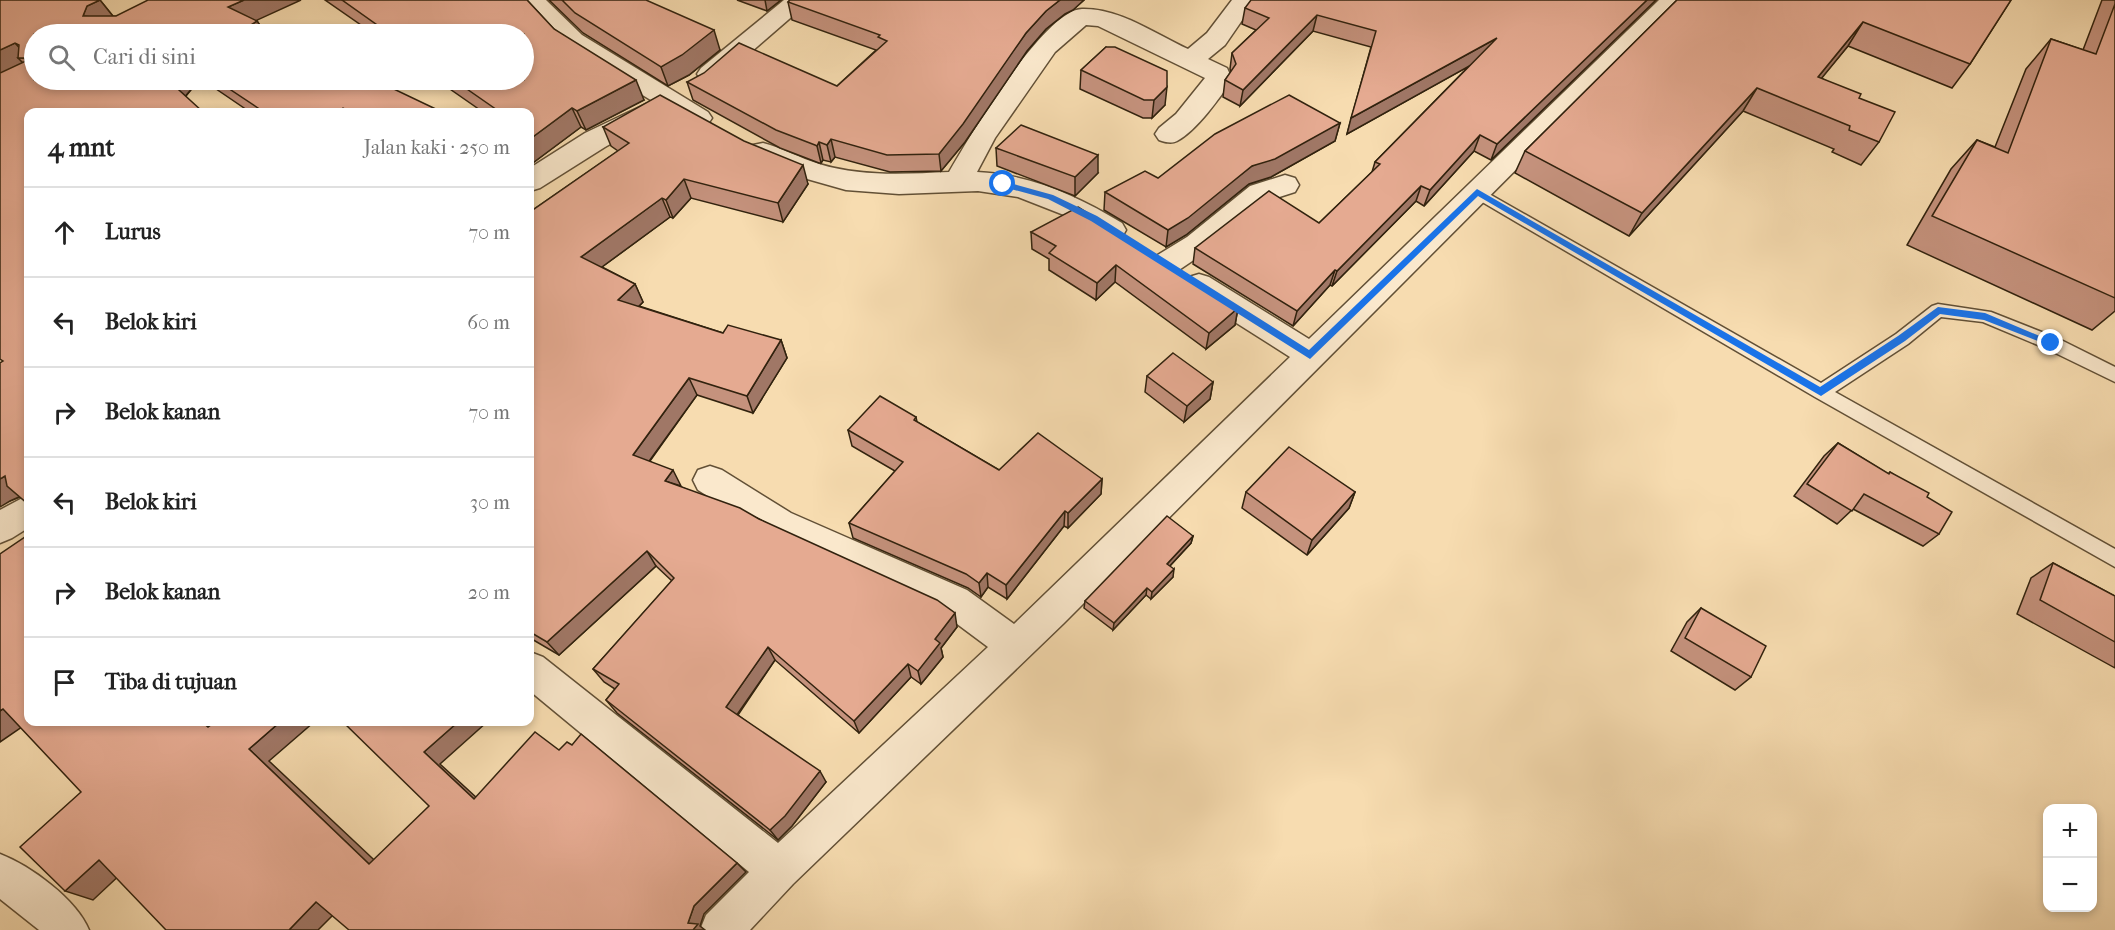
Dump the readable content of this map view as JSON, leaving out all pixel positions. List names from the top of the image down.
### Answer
{
  "page": {
    "search": "Cari di sini",
    "heading": ["4 mnt", "Jalan kaki · 250 m"],
    "list": [
      ["Lurus", "70 m"],
      ["Belok kiri", "60 m"],
      ["Belok kanan", "70 m"],
      ["Belok kiri", "30 m"],
      ["Belok kanan", "20 m"],
      "Tiba di tujuan"
    ],
    "map_buttons": ["+", "−"]
  }
}
